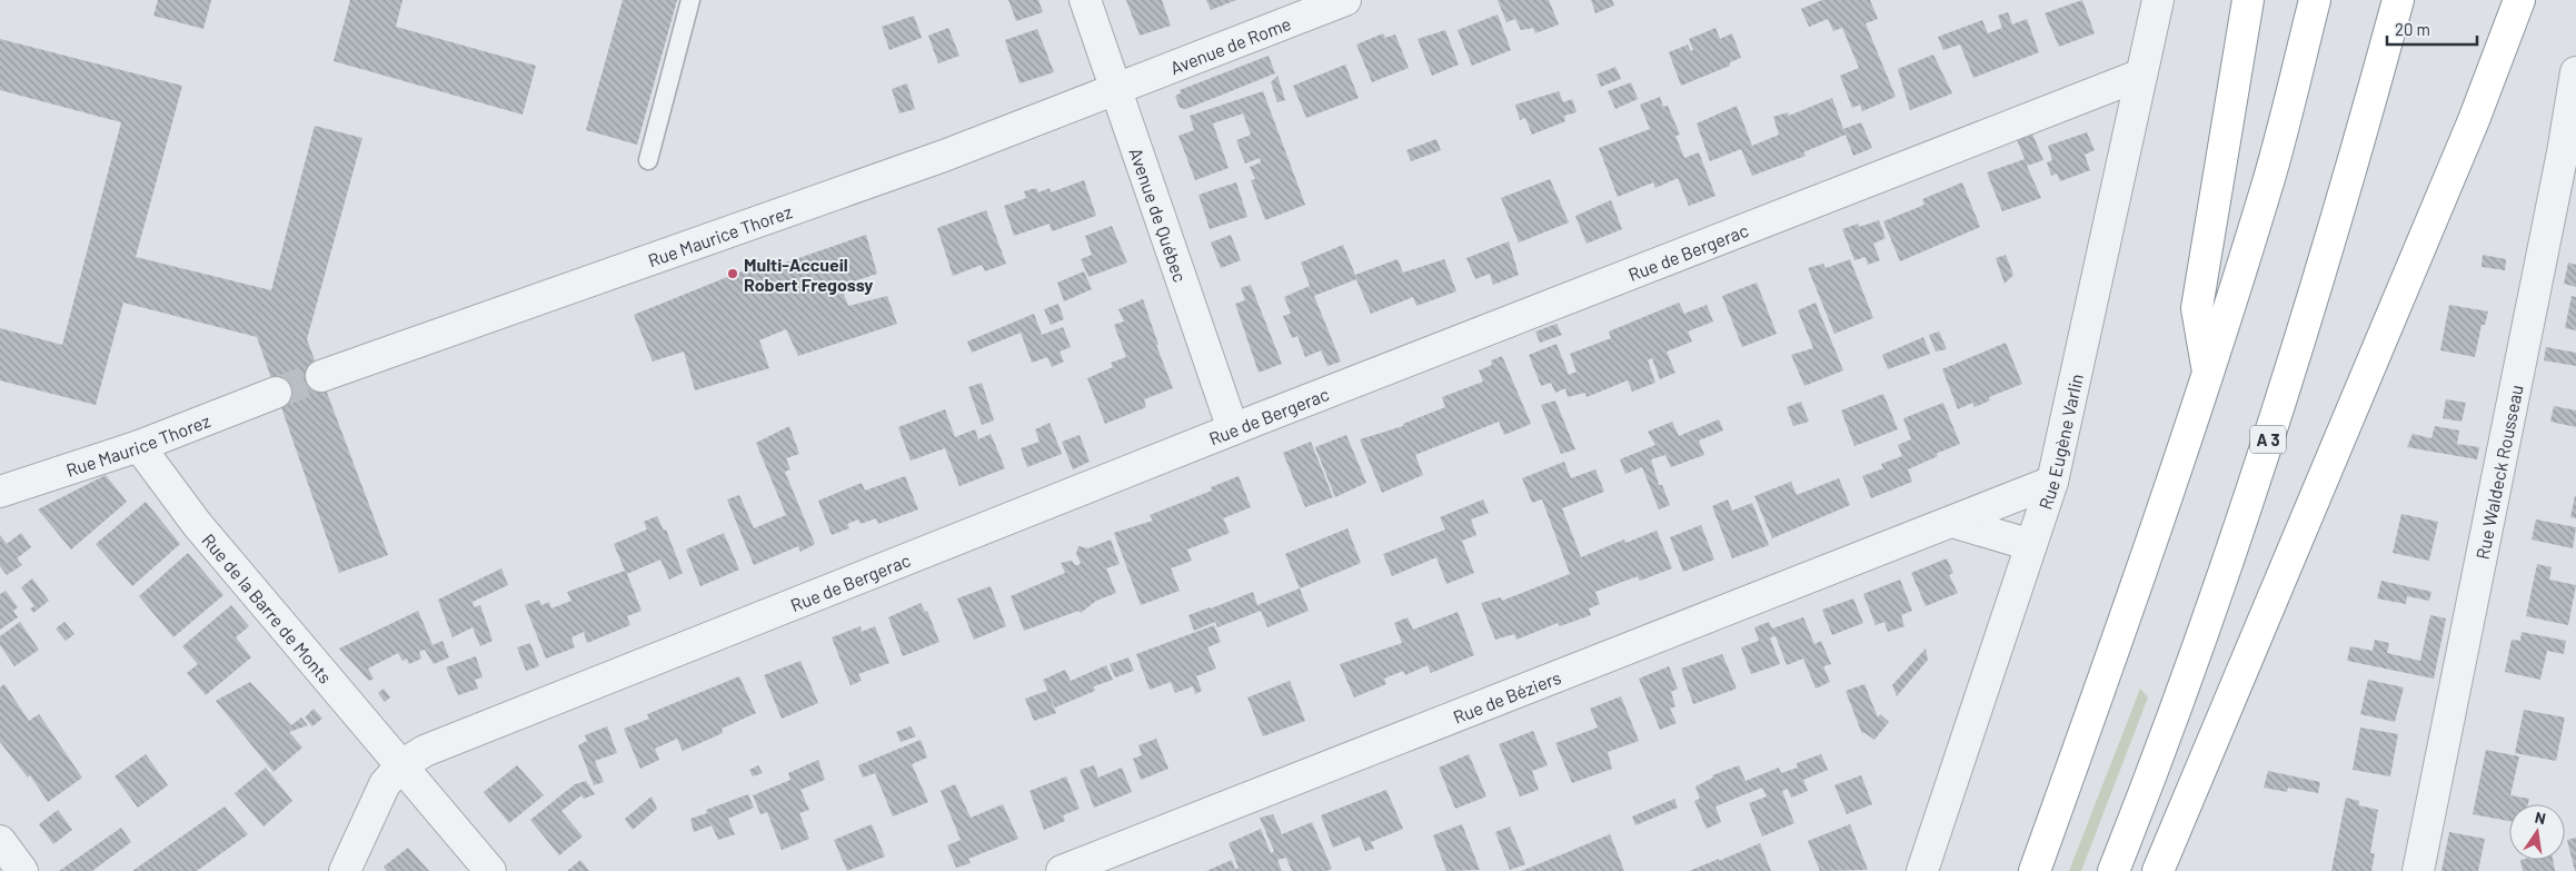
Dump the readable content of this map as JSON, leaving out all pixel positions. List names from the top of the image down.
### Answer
{
  "streets": {
    "highway": ["A 3"],
    "street": [
      "Avenue de Rome",
      "Avenue de Québec",
      "Rue Maurice Thorez",
      "Rue de Bergerac",
      "Rue Eugène Varlin",
      "Rue Waldeck Rousseau",
      "Rue de la Barre de Monts",
      "Rue de Béziers"
    ]
  },
  "crossings": [
    ["Avenue de Rome", "Avenue de Québec"],
    ["Avenue de Rome", "Rue Maurice Thorez"],
    ["Avenue de Québec", "Rue Maurice Thorez"],
    ["Avenue de Québec", "Rue de Bergerac"],
    ["Rue Maurice Thorez", "Rue de la Barre de Monts"],
    ["Rue de Bergerac", "Rue Eugène Varlin"],
    ["Rue de Bergerac", "Rue de la Barre de Monts"],
    ["Rue Eugène Varlin", "Rue de Béziers"]
  ],
  "places": ["Multi-Accueil Robert Fregossy"],
  "scale_bar": "20 m",
  "north": "top"
}
